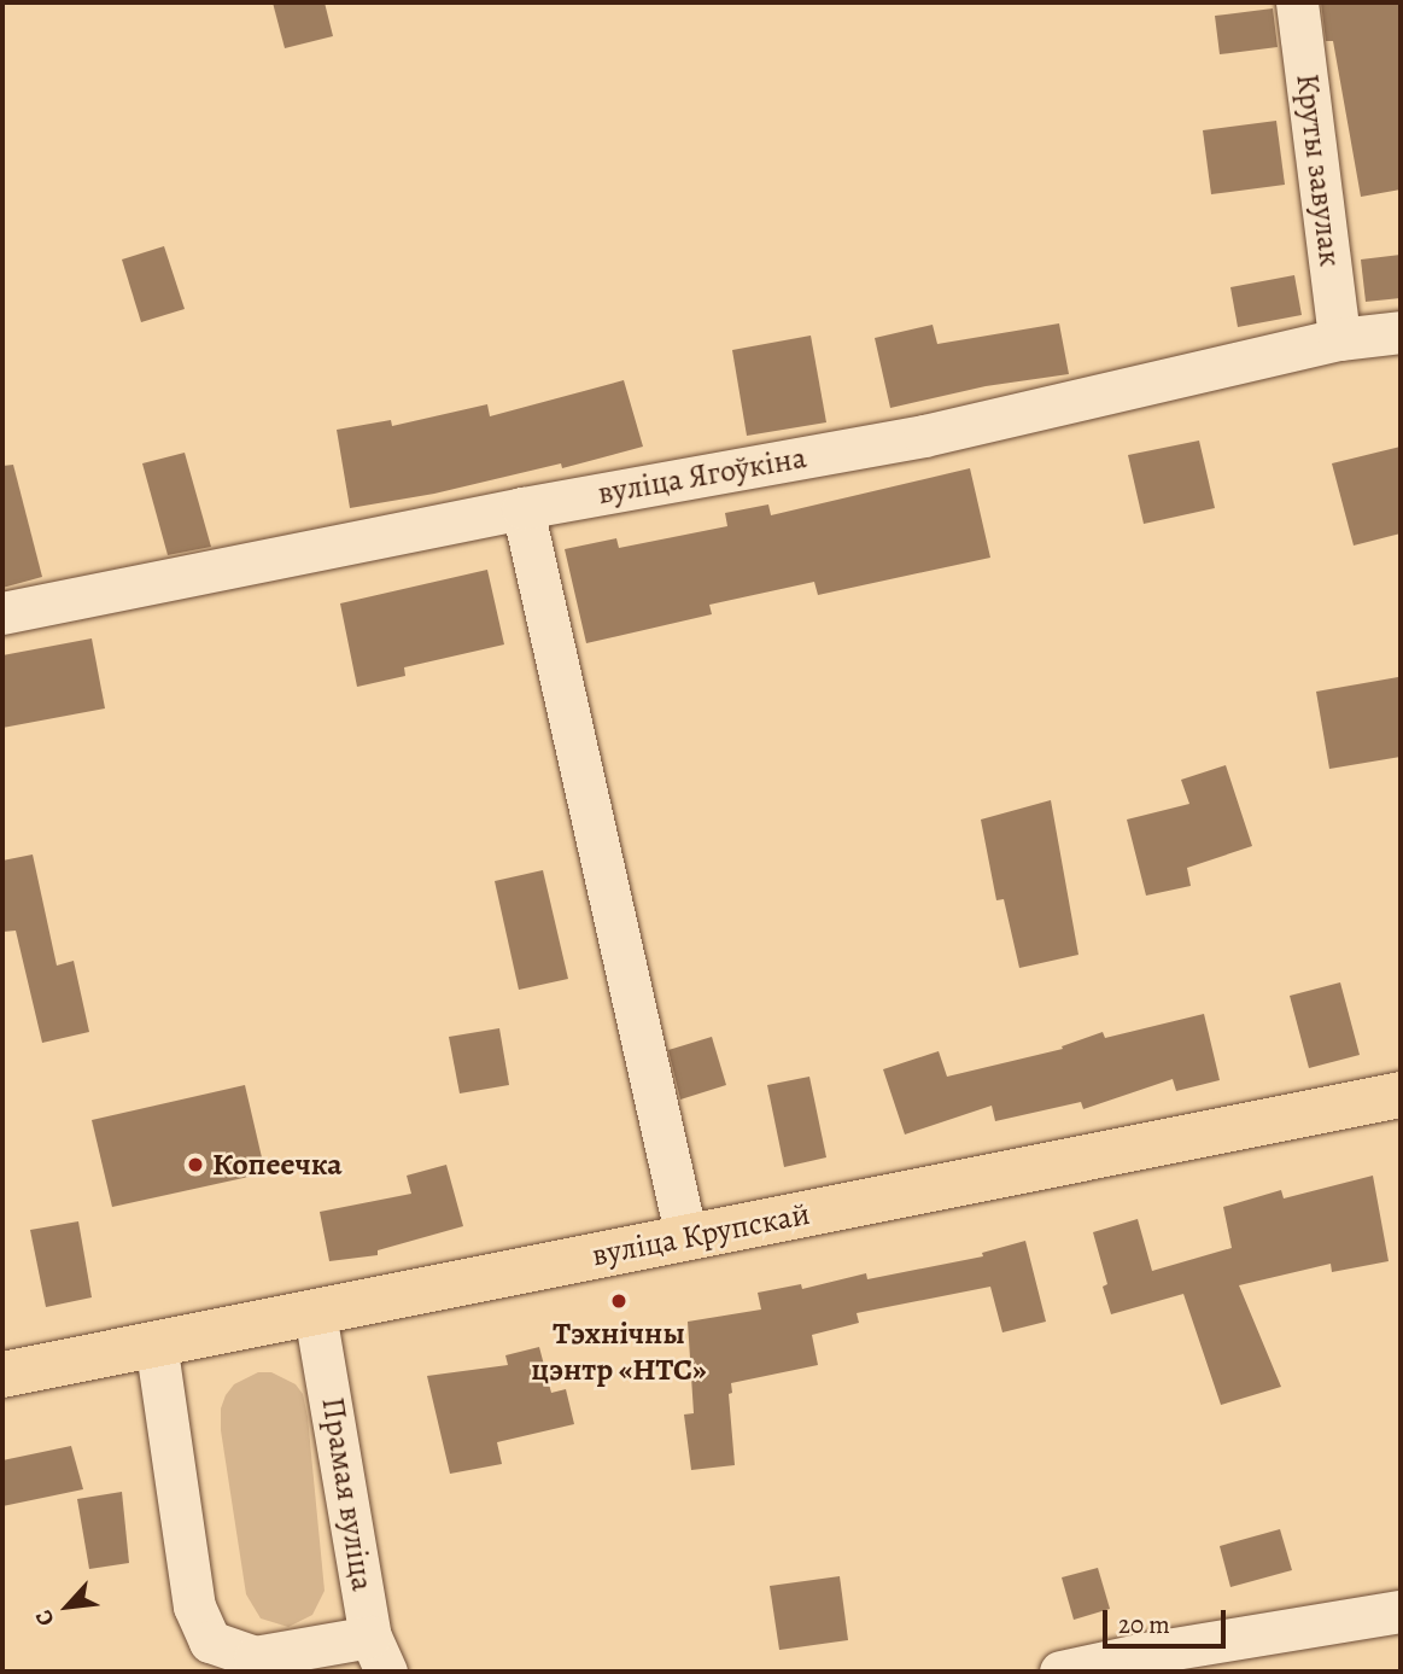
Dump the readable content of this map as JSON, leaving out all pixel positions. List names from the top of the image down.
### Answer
{
  "streets": {
    "main road": ["вуліца Крупскай"],
    "street": ["Круты завулак", "вуліца Ягоўкіна", "Прамая вуліца"]
  },
  "crossings": [
    ["Круты завулак", "вуліца Ягоўкіна"],
    ["вуліца Крупскай", "Прамая вуліца"]
  ],
  "places": ["Копеечка", "Тэхнічны цэнтр «НТС»"],
  "scale_bar": "20 m",
  "north": "bottom left"
}
